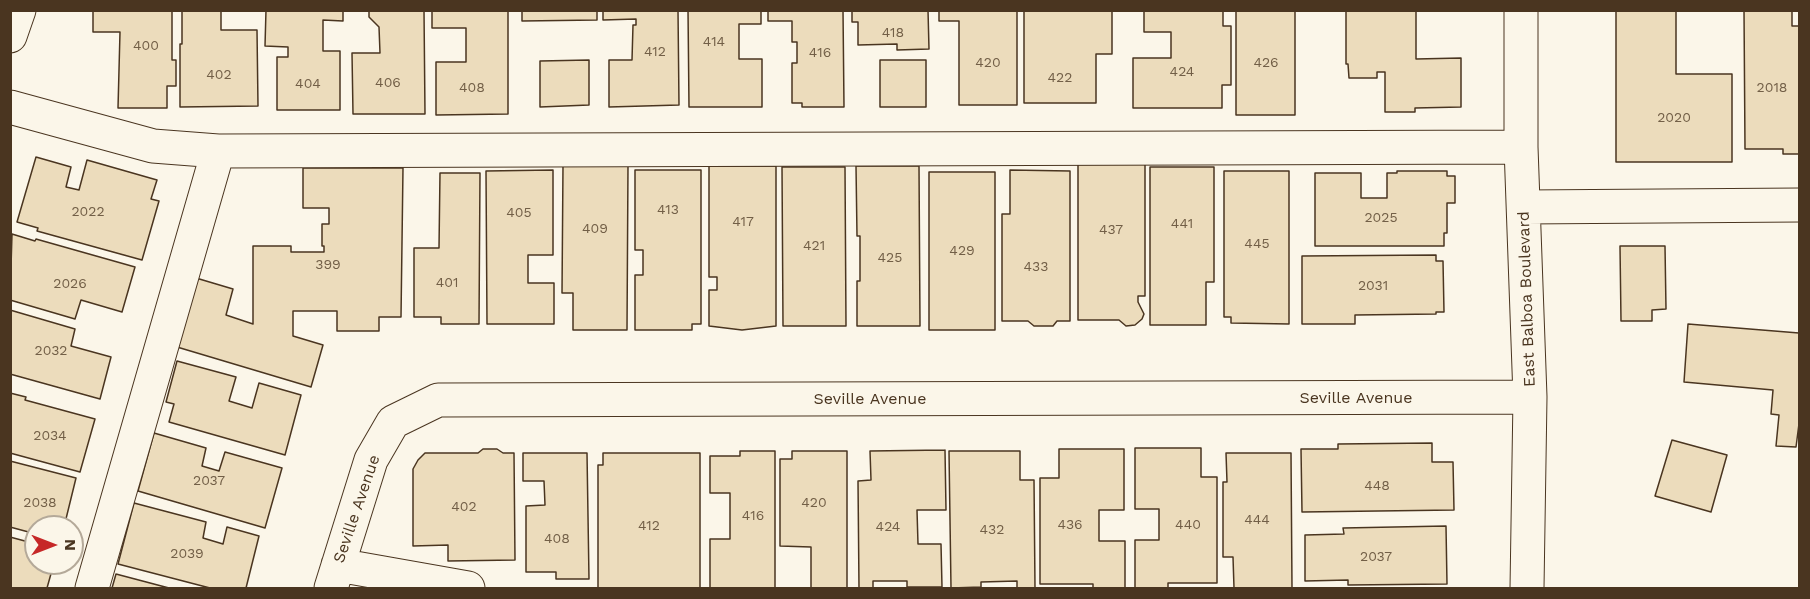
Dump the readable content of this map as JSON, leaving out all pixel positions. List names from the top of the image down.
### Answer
{
  "streets": {
    "street": ["East Balboa Boulevard", "Seville Avenue"]
  },
  "crossings": [
    ["East Balboa Boulevard", "Seville Avenue"]
  ],
  "house_numbers": [
    "418",
    "414",
    "400",
    "412",
    "416",
    "420",
    "426",
    "424",
    "402",
    "422",
    "406",
    "404",
    "408",
    "2018",
    "2020",
    "413",
    "2022",
    "405",
    "2025",
    "417",
    "441",
    "409",
    "437",
    "445",
    "421",
    "429",
    "425",
    "399",
    "433",
    "401",
    "2026",
    "2031",
    "2032",
    "2034",
    "2037",
    "448",
    "2038",
    "420",
    "402",
    "416",
    "444",
    "436",
    "440",
    "412",
    "424",
    "432",
    "408",
    "2039",
    "2037"
  ],
  "north": "right"
}
